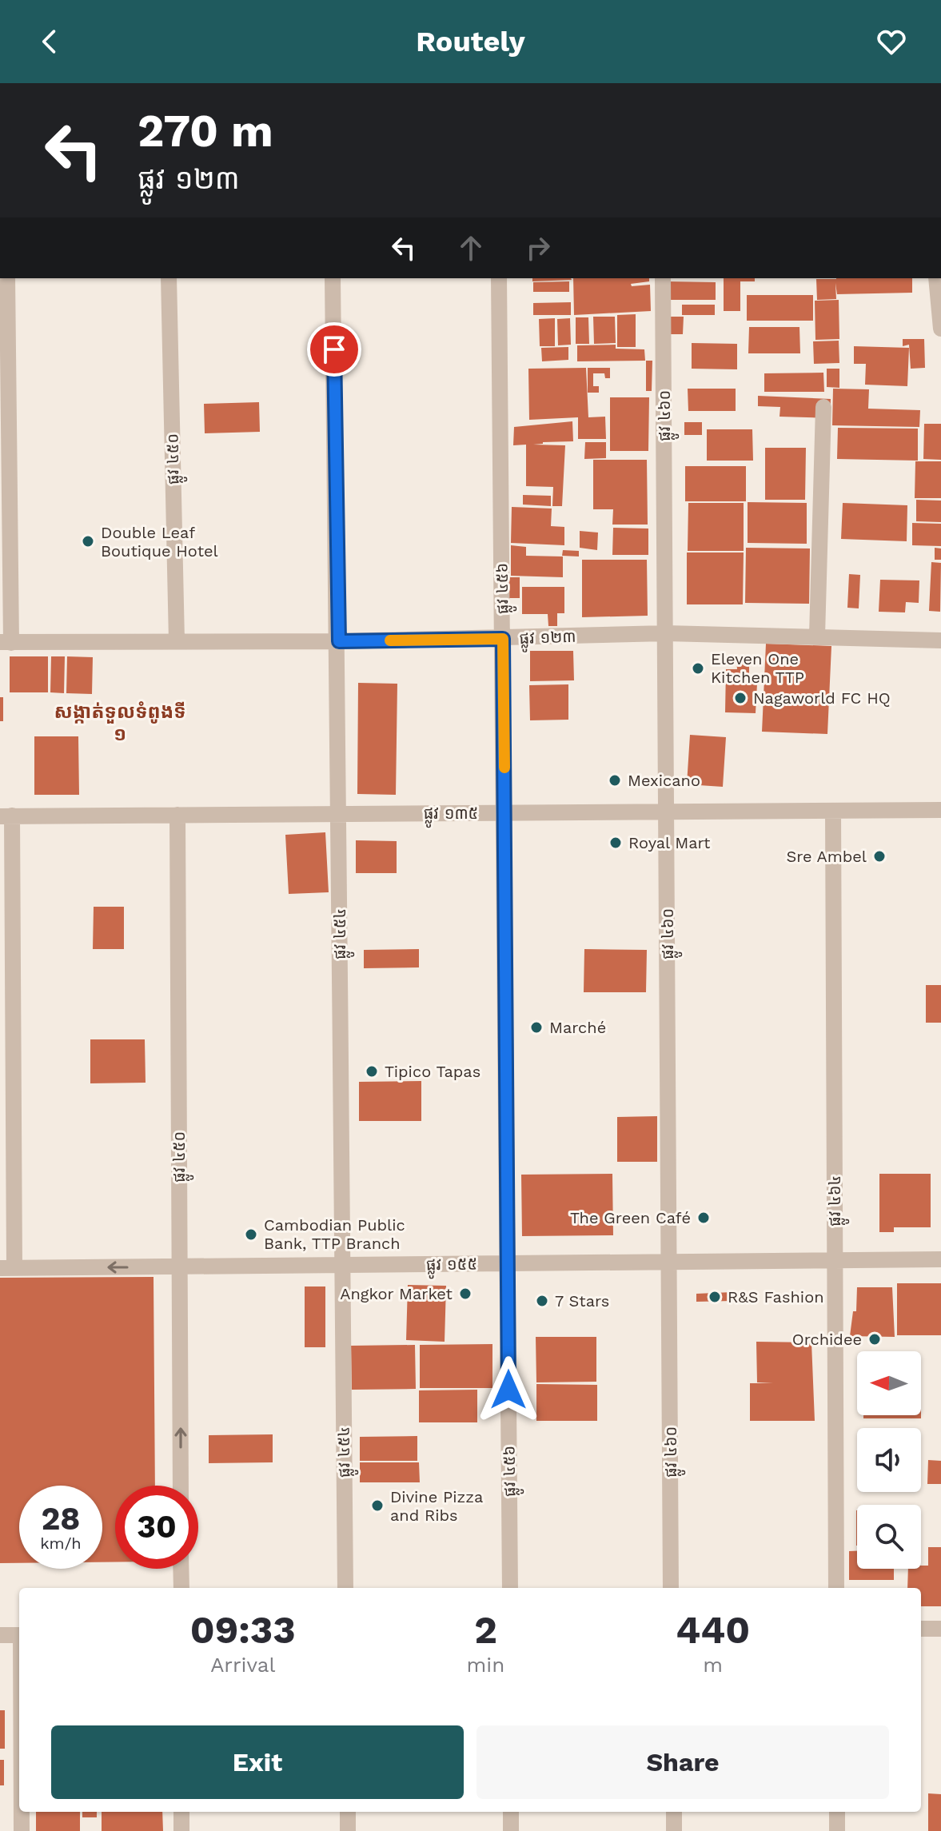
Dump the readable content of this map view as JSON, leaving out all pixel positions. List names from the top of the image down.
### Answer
{
  "streets": {
    "street": [
      "ផ្លូវ ៤៦០",
      "ផ្លូវ ៤៥០",
      "ផ្លូវ ៤៥៦",
      "ផ្លូវ ១២៣",
      "ផ្លូវ ១៣៥",
      "ផ្លូវ ៤៥៤",
      "ផ្លូវ ៤៦៤",
      "ផ្លូវ ១៥៥"
    ]
  },
  "crossings": [
    ["ផ្លូវ ៤៦០", "ផ្លូវ ១២៣"],
    ["ផ្លូវ ៤៦០", "ផ្លូវ ១៣៥"],
    ["ផ្លូវ ៤៦០", "ផ្លូវ ១៥៥"],
    ["ផ្លូវ ៤៥០", "ផ្លូវ ១២៣"],
    ["ផ្លូវ ៤៥០", "ផ្លូវ ១៣៥"],
    ["ផ្លូវ ៤៥០", "ផ្លូវ ១៥៥"],
    ["ផ្លូវ ៤៥៦", "ផ្លូវ ១២៣"],
    ["ផ្លូវ ៤៥៦", "ផ្លូវ ១៣៥"],
    ["ផ្លូវ ៤៥៦", "ផ្លូវ ១៥៥"],
    ["ផ្លូវ ១២៣", "ផ្លូវ ៤៥៤"],
    ["ផ្លូវ ១៣៥", "ផ្លូវ ៤៥៤"],
    ["ផ្លូវ ១៣៥", "ផ្លូវ ៤៦៤"],
    ["ផ្លូវ ៤៥៤", "ផ្លូវ ១៥៥"],
    ["ផ្លូវ ៤៦៤", "ផ្លូវ ១៥៥"]
  ],
  "districts": ["សង្កាត់ទួលទំពូងទី ១"],
  "places": [
    "Double Leaf Boutique Hotel",
    "Eleven One Kitchen TTP",
    "Nagaworld FC HQ",
    "Mexicano",
    "Royal Mart",
    "Sre Ambel",
    "Marché",
    "Tipico Tapas",
    "The Green Café",
    "Cambodian Public Bank, TTP Branch",
    "Angkor Market",
    "R&S Fashion",
    "7 Stars",
    "Orchidee",
    "Divine Pizza and Ribs"
  ],
  "north": "left",
  "page": {
    "header": "Routely",
    "turn": ["270 m", "ផ្លូវ ១២៣"],
    "speed": "28 km/h",
    "limit": "30",
    "eta": [
      "09:33",
      "Arrival",
      "2",
      "min",
      "440",
      "m"
    ],
    "buttons": ["Exit", "Share"]
  }
}
